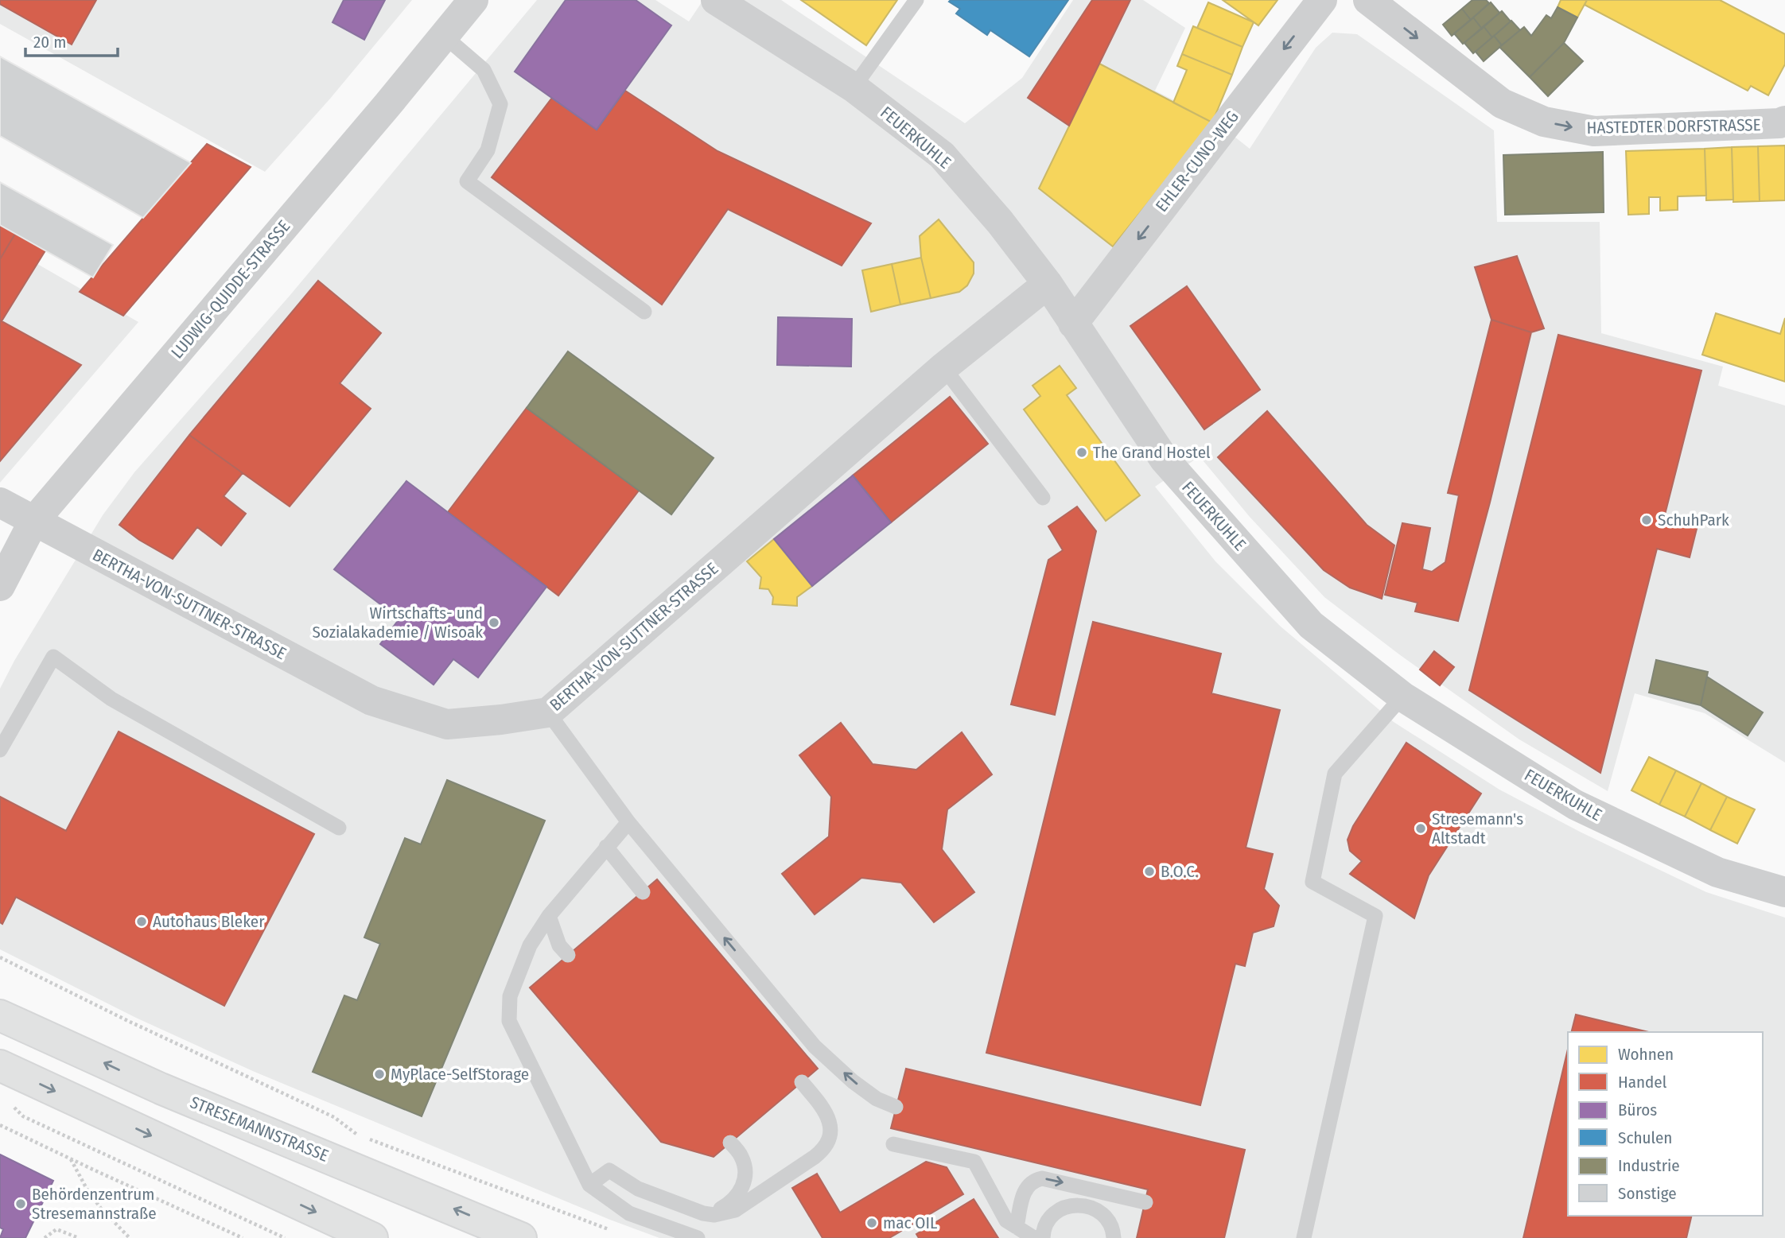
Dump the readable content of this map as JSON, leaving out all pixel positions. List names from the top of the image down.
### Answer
{
  "streets": {
    "main road": ["STRESEMANNSTRASSE"],
    "street": [
      "HASTEDTER DORFSTRASSE",
      "FEUERKUHLE",
      "EHLER-CUNO-WEG",
      "LUDWIG-QUIDDE-STRASSE",
      "BERTHA-VON-SUTTNER-STRASSE"
    ]
  },
  "crossings": [
    ["FEUERKUHLE", "EHLER-CUNO-WEG"],
    ["FEUERKUHLE", "BERTHA-VON-SUTTNER-STRASSE"],
    ["LUDWIG-QUIDDE-STRASSE", "BERTHA-VON-SUTTNER-STRASSE"]
  ],
  "one_way": ["HASTEDTER DORFSTRASSE", "EHLER-CUNO-WEG"],
  "places": [
    "The Grand Hostel",
    "SchuhPark",
    "Wirtschafts- und Sozialakademie / Wisoak",
    "Stresemann's Altstadt",
    "B.O.C.",
    "Autohaus Bleker",
    "MyPlace-SelfStorage",
    "Behördenzentrum Stresemannstraße",
    "mac OIL"
  ],
  "legend": [
    "Wohnen",
    "Handel",
    "Büros",
    "Schulen",
    "Industrie",
    "Sonstige"
  ],
  "scale_bar": "20 m"
}
